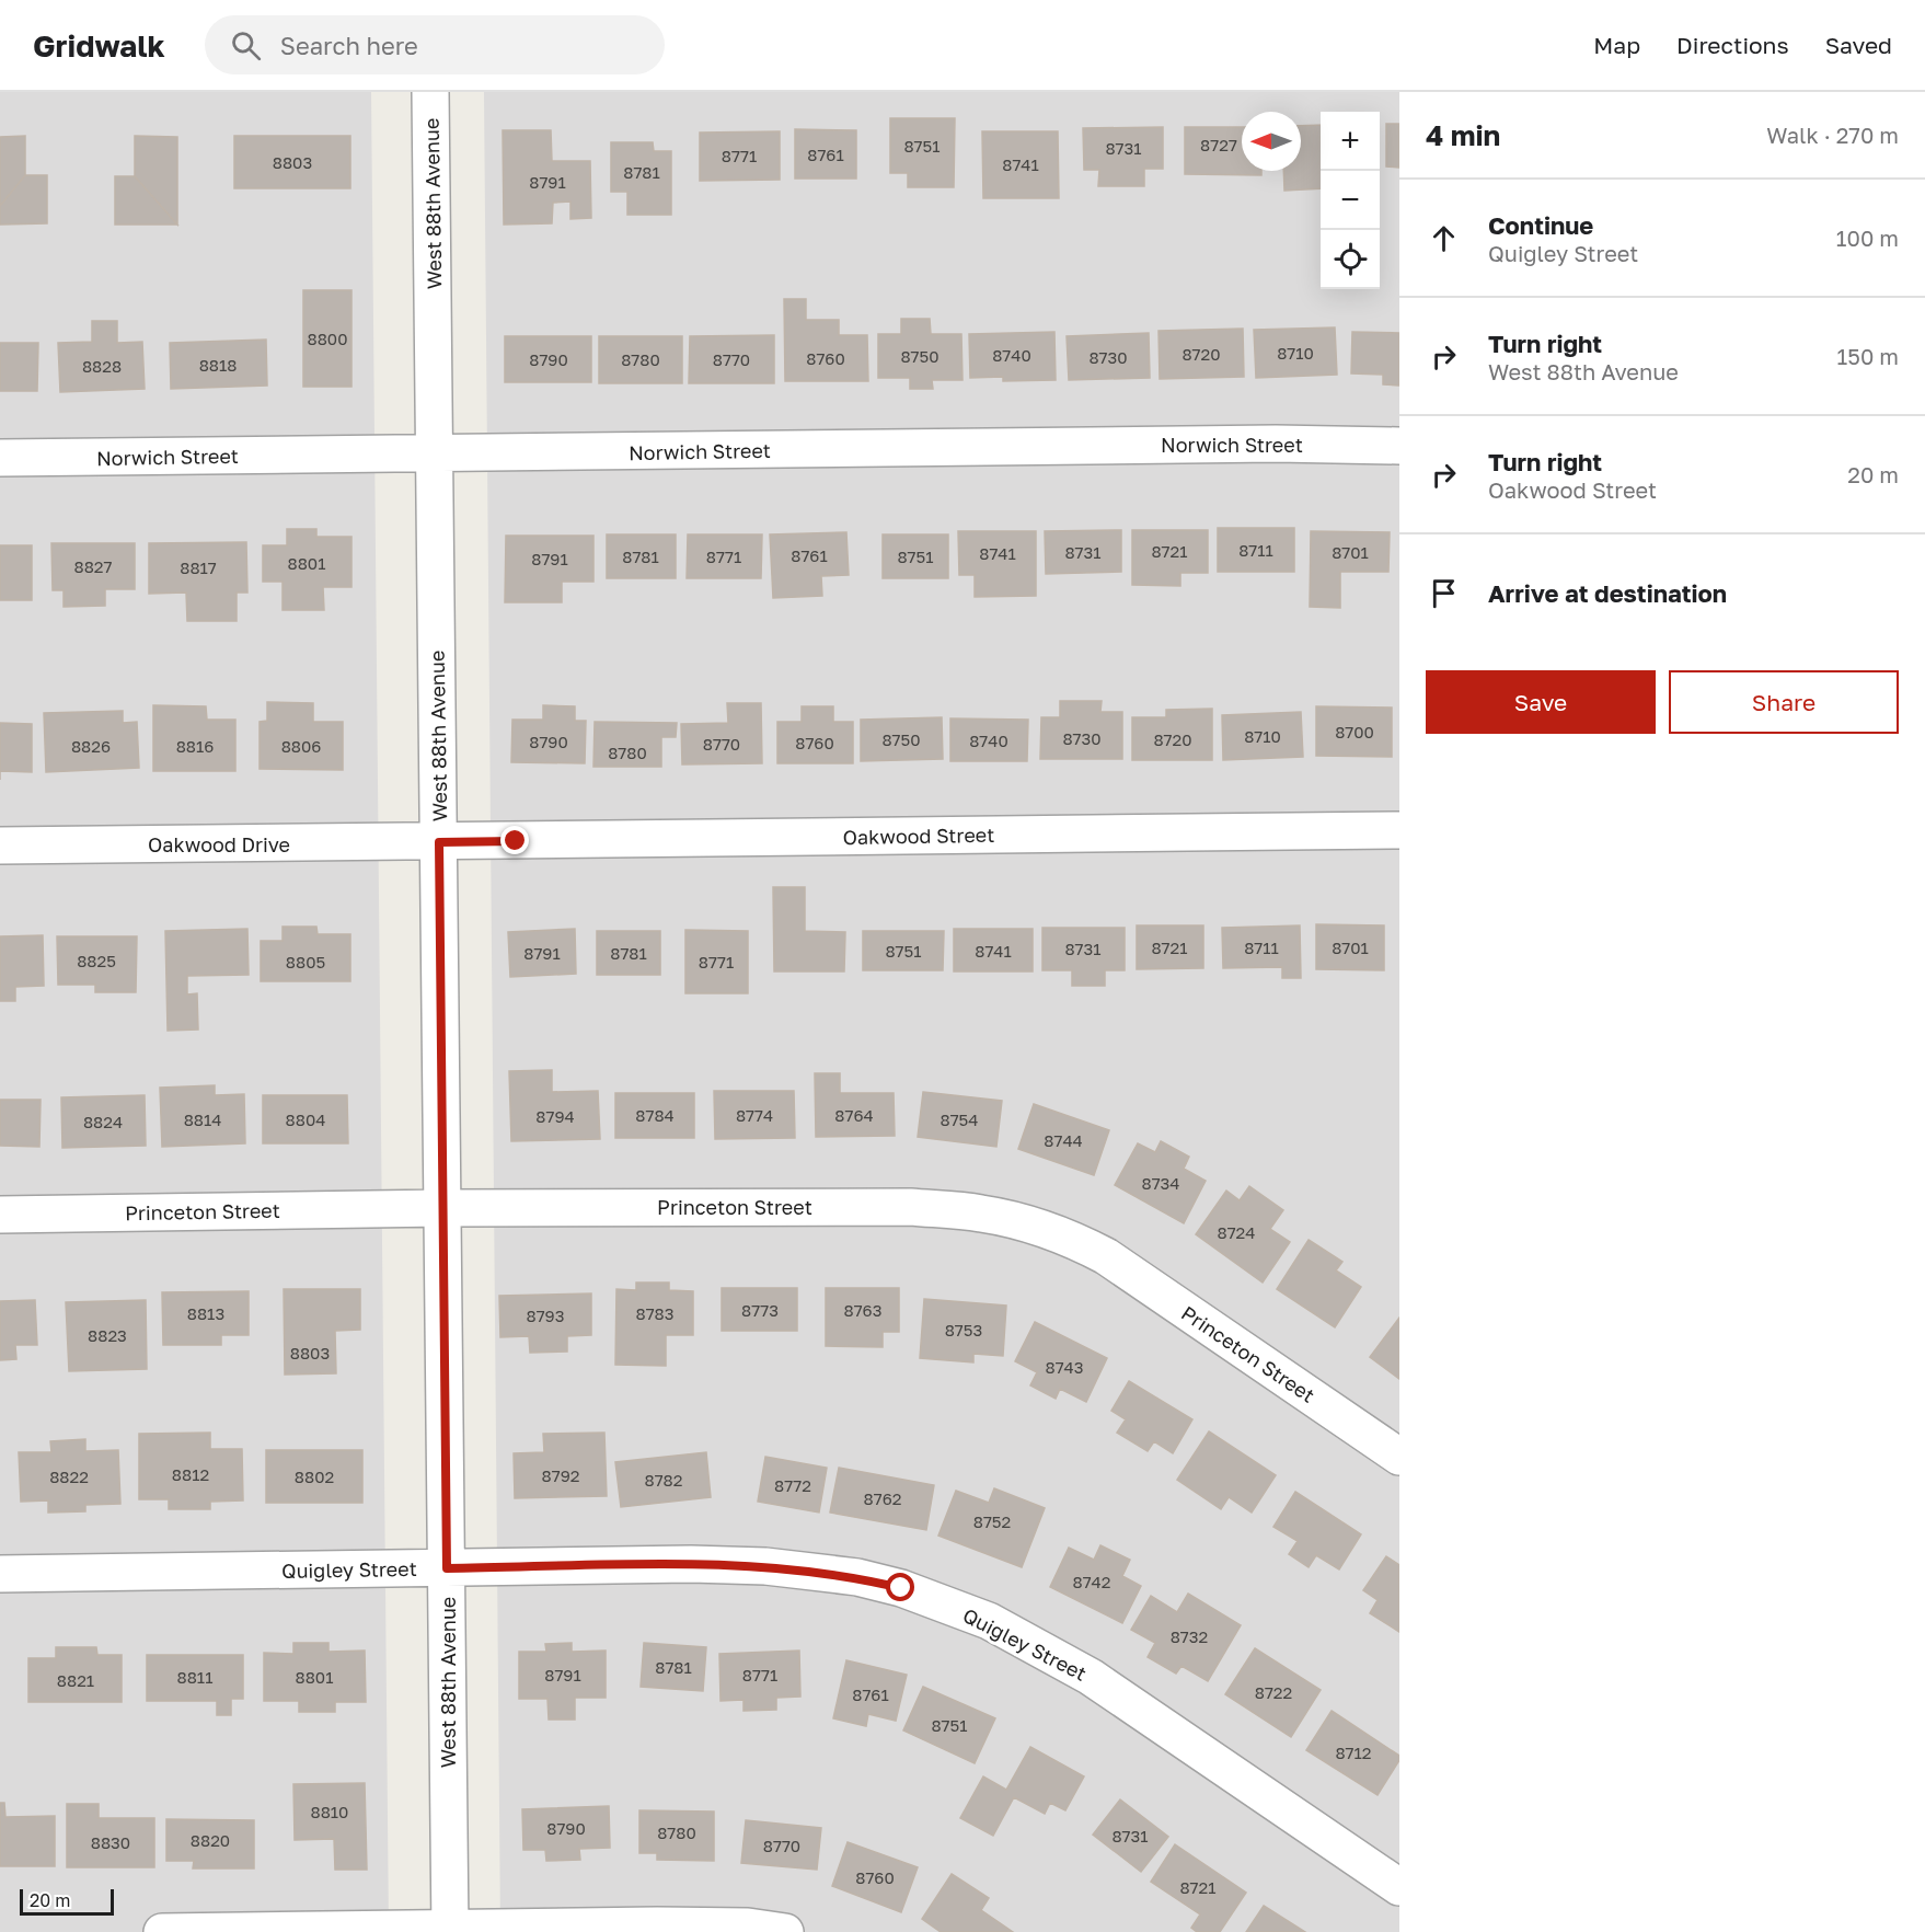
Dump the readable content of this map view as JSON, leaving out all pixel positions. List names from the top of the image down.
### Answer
{
  "streets": {
    "street": [
      "West 88th Avenue",
      "Norwich Street",
      "Oakwood Street",
      "Oakwood Drive",
      "Princeton Street",
      "Quigley Street"
    ]
  },
  "crossings": [
    ["West 88th Avenue", "Norwich Street"],
    ["West 88th Avenue", "Oakwood Street"],
    ["West 88th Avenue", "Oakwood Drive"],
    ["West 88th Avenue", "Princeton Street"],
    ["West 88th Avenue", "Quigley Street"],
    ["Oakwood Street", "Oakwood Drive"]
  ],
  "house_numbers": [
    "8727",
    "8751",
    "8731",
    "8761",
    "8771",
    "8803",
    "8741",
    "8781",
    "8791",
    "8800",
    "8710",
    "8720",
    "8740",
    "8750",
    "8730",
    "8760",
    "8790",
    "8780",
    "8770",
    "8818",
    "8828",
    "8711",
    "8721",
    "8731",
    "8701",
    "8741",
    "8761",
    "8781",
    "8771",
    "8751",
    "8791",
    "8801",
    "8827",
    "8817",
    "8700",
    "8710",
    "8730",
    "8750",
    "8720",
    "8740",
    "8790",
    "8760",
    "8770",
    "8826",
    "8816",
    "8806",
    "8780",
    "8721",
    "8711",
    "8701",
    "8731",
    "8751",
    "8741",
    "8791",
    "8781",
    "8825",
    "8805",
    "8771",
    "8784",
    "8774",
    "8764",
    "8794",
    "8814",
    "8804",
    "8754",
    "8824",
    "8744",
    "8734",
    "8724",
    "8773",
    "8763",
    "8813",
    "8783",
    "8793",
    "8753",
    "8823",
    "8803",
    "8743",
    "8812",
    "8792",
    "8822",
    "8802",
    "8782",
    "8772",
    "8762",
    "8752",
    "8742",
    "8732",
    "8781",
    "8791",
    "8771",
    "8811",
    "8801",
    "8821",
    "8722",
    "8761",
    "8751",
    "8712",
    "8810",
    "8790",
    "8780",
    "8731",
    "8820",
    "8830",
    "8770",
    "8760",
    "8721"
  ],
  "scale_bar": "20 m",
  "north": "left",
  "page": {
    "header": "Gridwalk",
    "search": "Search here",
    "nav": ["Map", "Directions", "Saved"],
    "heading": ["4 min", "Walk · 270 m"],
    "map_buttons": ["+", "−"],
    "list": [
      ["Continue", "Quigley Street", "100 m"],
      ["Turn right", "West 88th Avenue", "150 m"],
      ["Turn right", "Oakwood Street", "20 m"],
      "Arrive at destination"
    ],
    "buttons": ["Save", "Share"],
    "scale": "20 m"
  }
}
